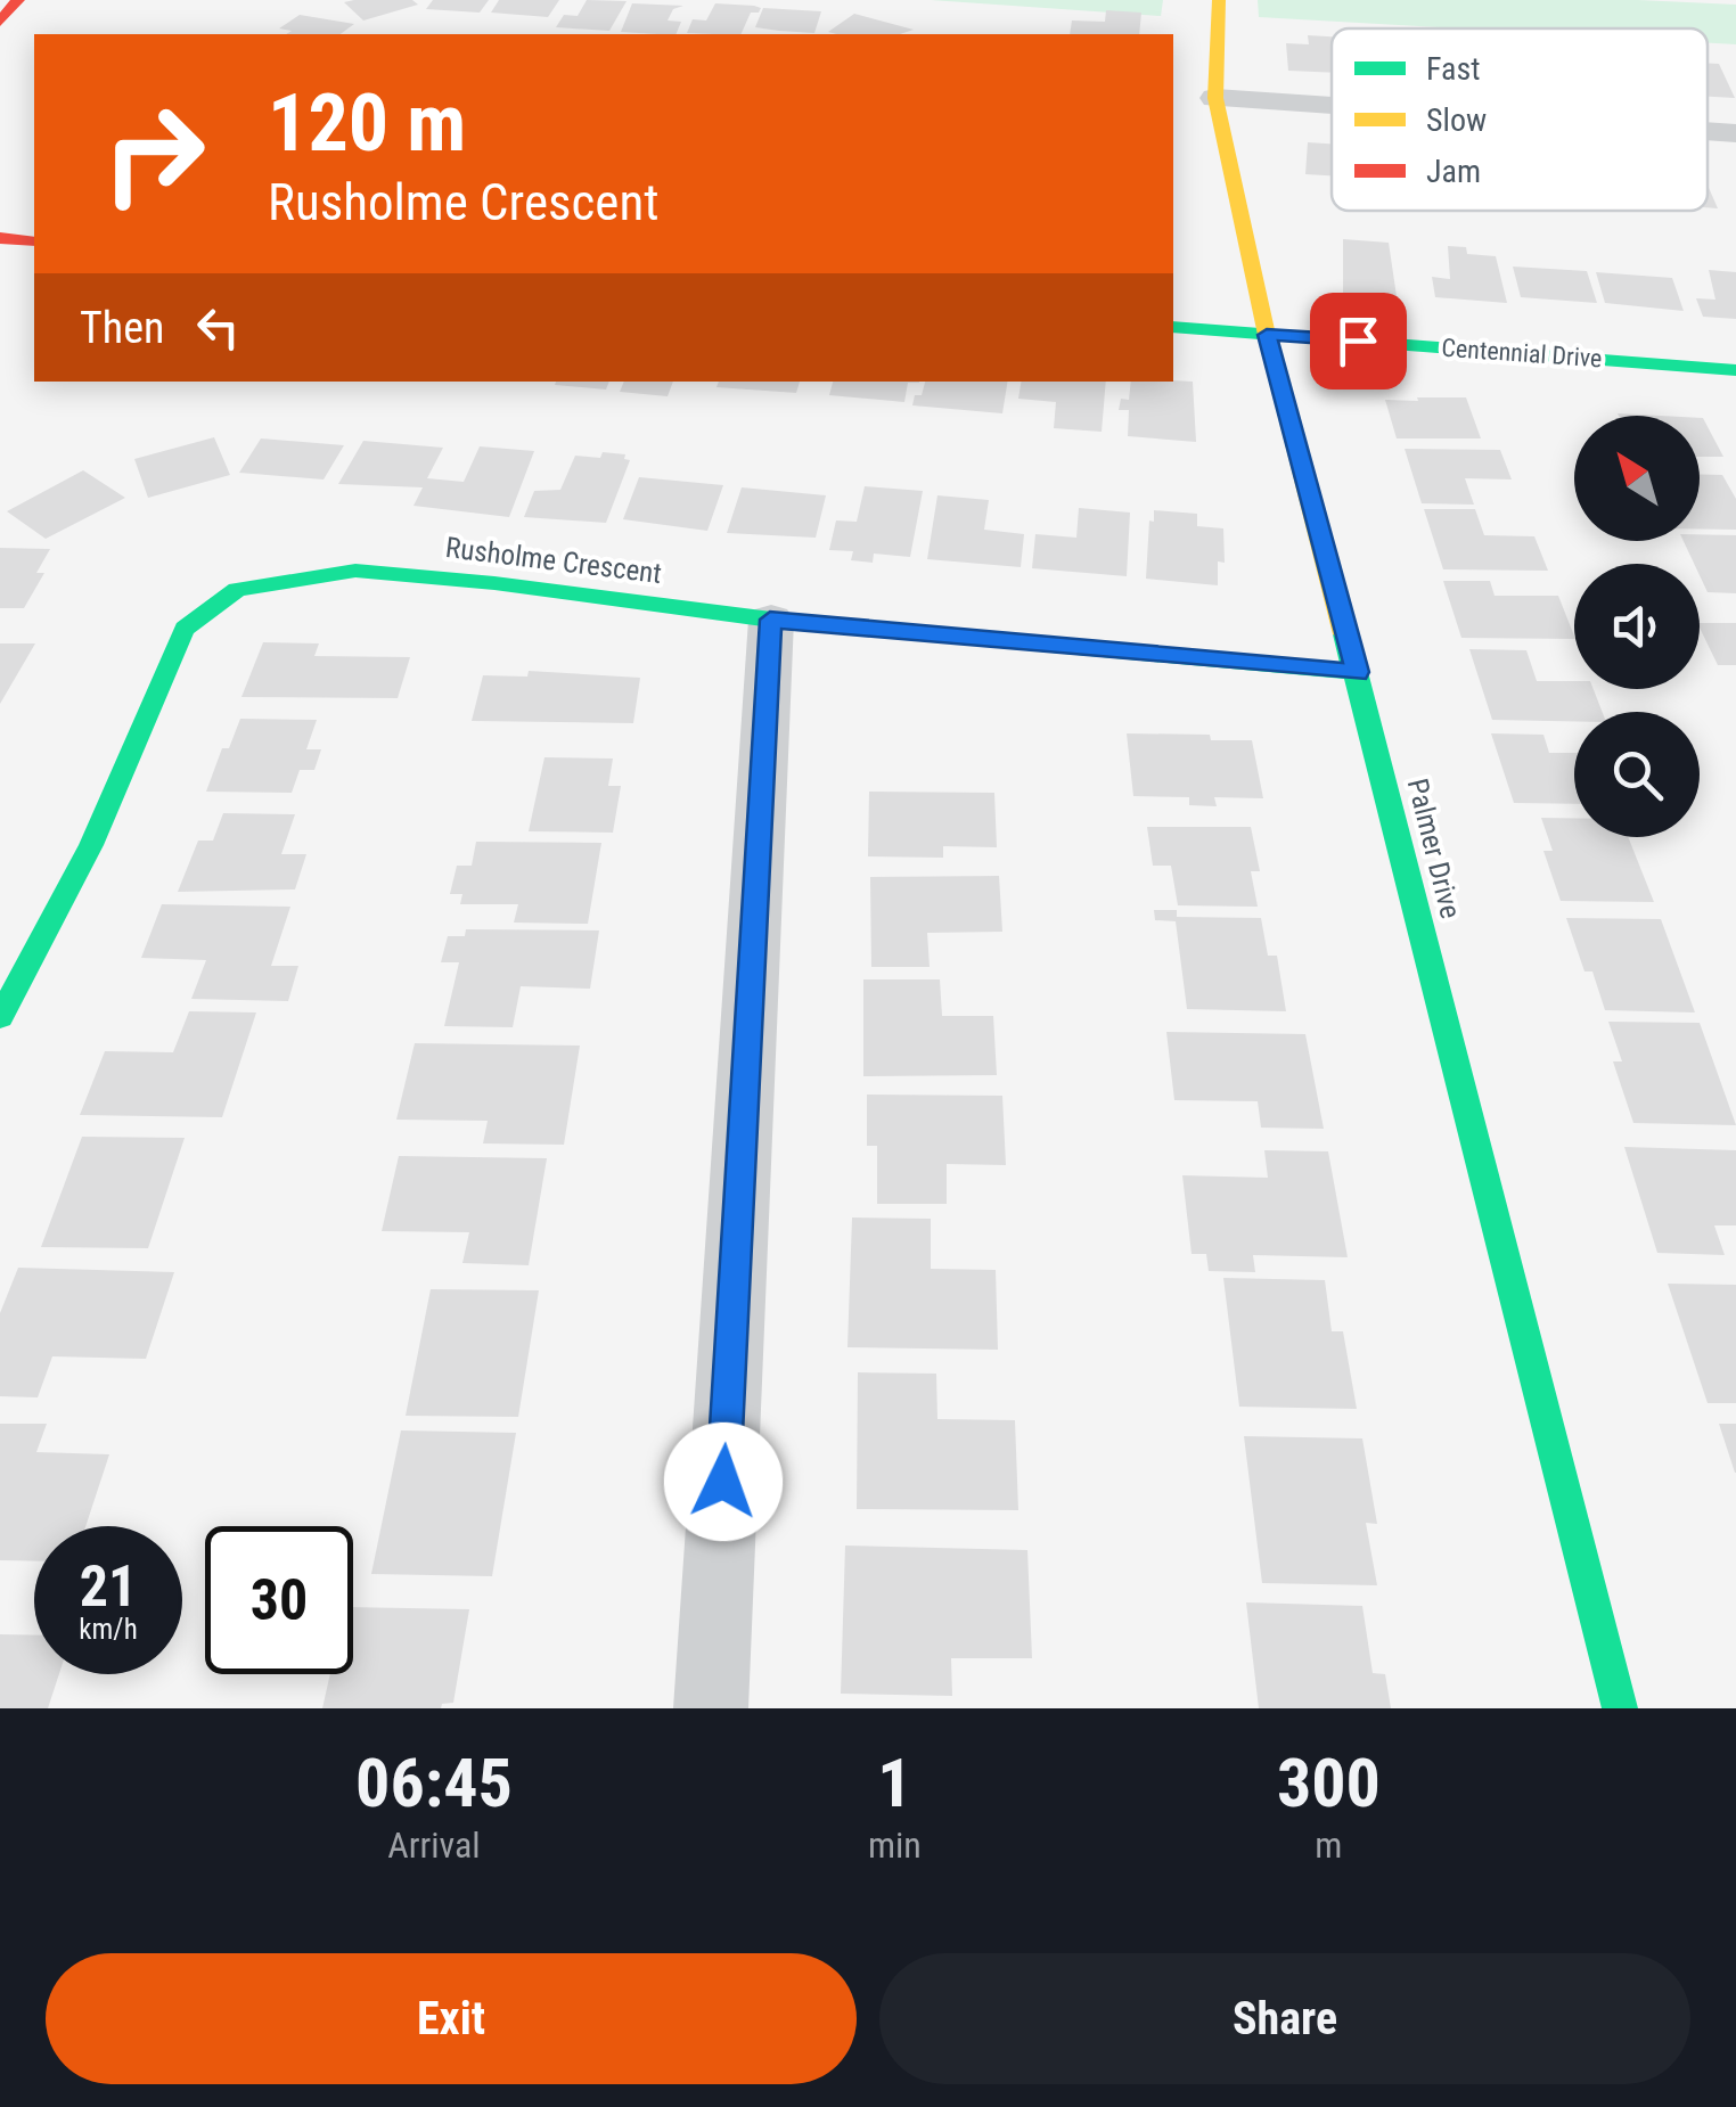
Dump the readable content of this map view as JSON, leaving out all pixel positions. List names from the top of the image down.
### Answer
{
  "streets": {
    "street": ["Centennial Drive", "Rusholme Crescent", "Palmer Drive"]
  },
  "crossings": [
    ["Centennial Drive", "Palmer Drive"],
    ["Rusholme Crescent", "Palmer Drive"]
  ],
  "legend": ["Fast", "Slow", "Jam"],
  "north": "top left",
  "page": {
    "turn": ["120 m", "Rusholme Crescent"],
    "then": "Then",
    "speed": "21 km/h",
    "limit": "30",
    "eta": [
      "06:45",
      "Arrival",
      "1",
      "min",
      "300",
      "m"
    ],
    "buttons": ["Exit", "Share"]
  }
}
